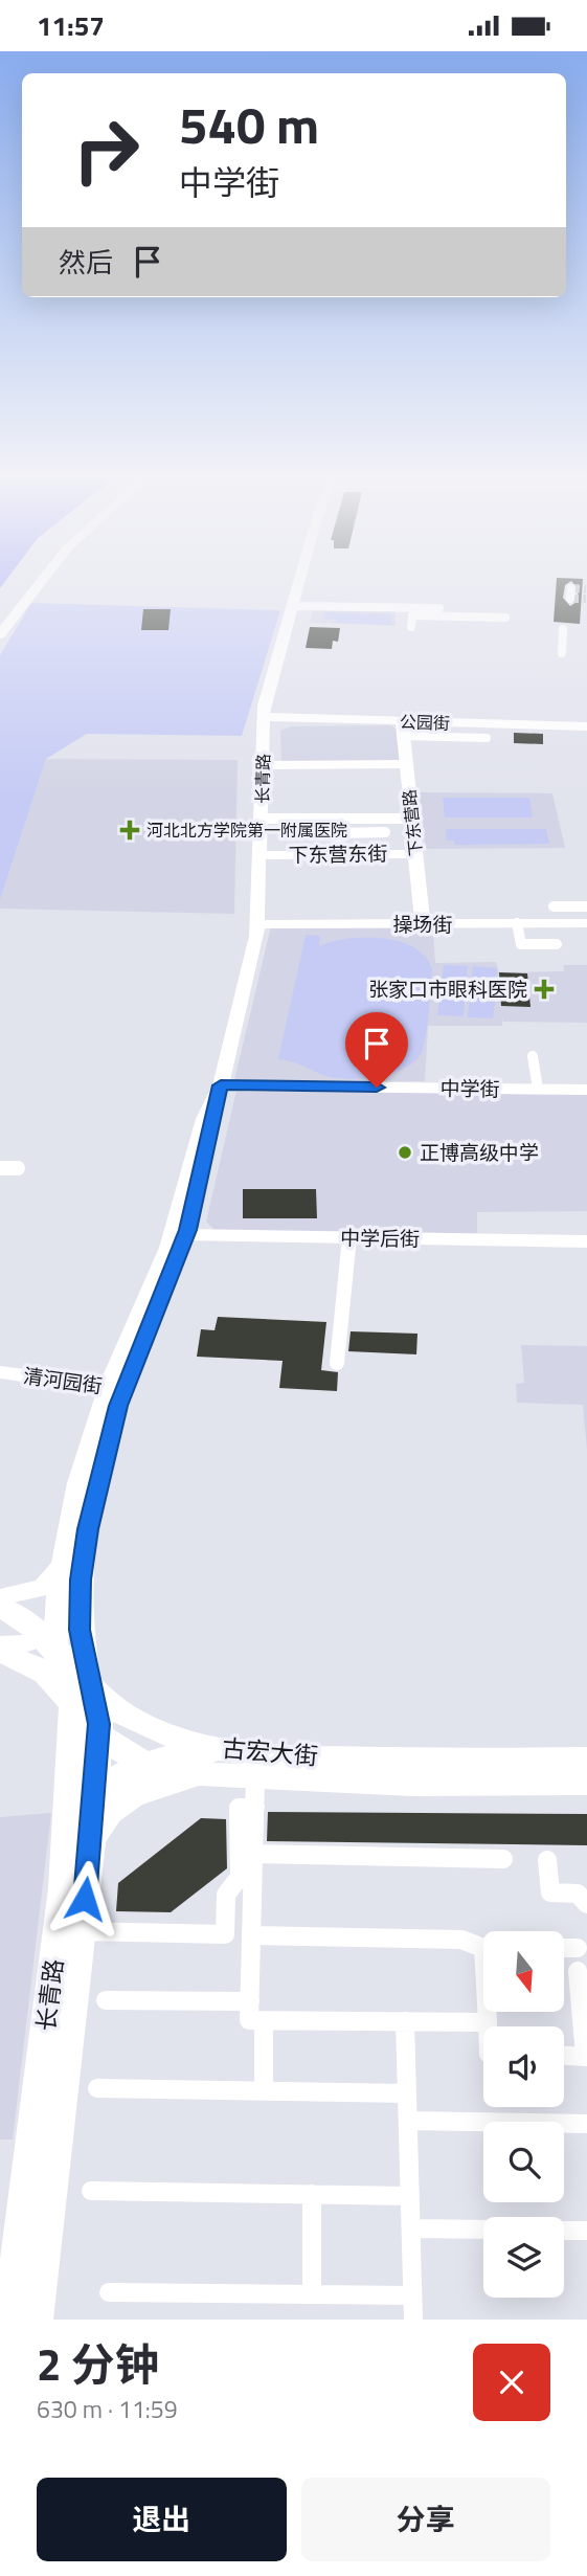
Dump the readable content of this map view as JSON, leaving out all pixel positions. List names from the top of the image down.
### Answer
{
  "streets": {
    "main road": ["长青路", "古宏大街"],
    "street": [
      "公园街",
      "下东营路",
      "下东营东街",
      "操场街",
      "中学街",
      "中学后街",
      "清河园街"
    ]
  },
  "crossings": [
    ["公园街", "长青路"],
    ["公园街", "下东营路"],
    ["长青路", "下东营东街"],
    ["长青路", "操场街"],
    ["长青路", "中学街"],
    ["长青路", "中学后街"],
    ["长青路", "清河园街"],
    ["长青路", "古宏大街"],
    ["下东营路", "下东营东街"],
    ["下东营路", "操场街"]
  ],
  "places": {
    "health": ["河北北方学院第一附属医院", "张家口市眼科医院"],
    "other": ["正博高级中学"]
  },
  "north": "bottom",
  "page": {
    "status": "11:57",
    "turn": ["540 m", "中学街"],
    "then": "然后",
    "heading": ["2 分钟", "630 m · 11:59"],
    "buttons": ["退出", "分享"]
  }
}
